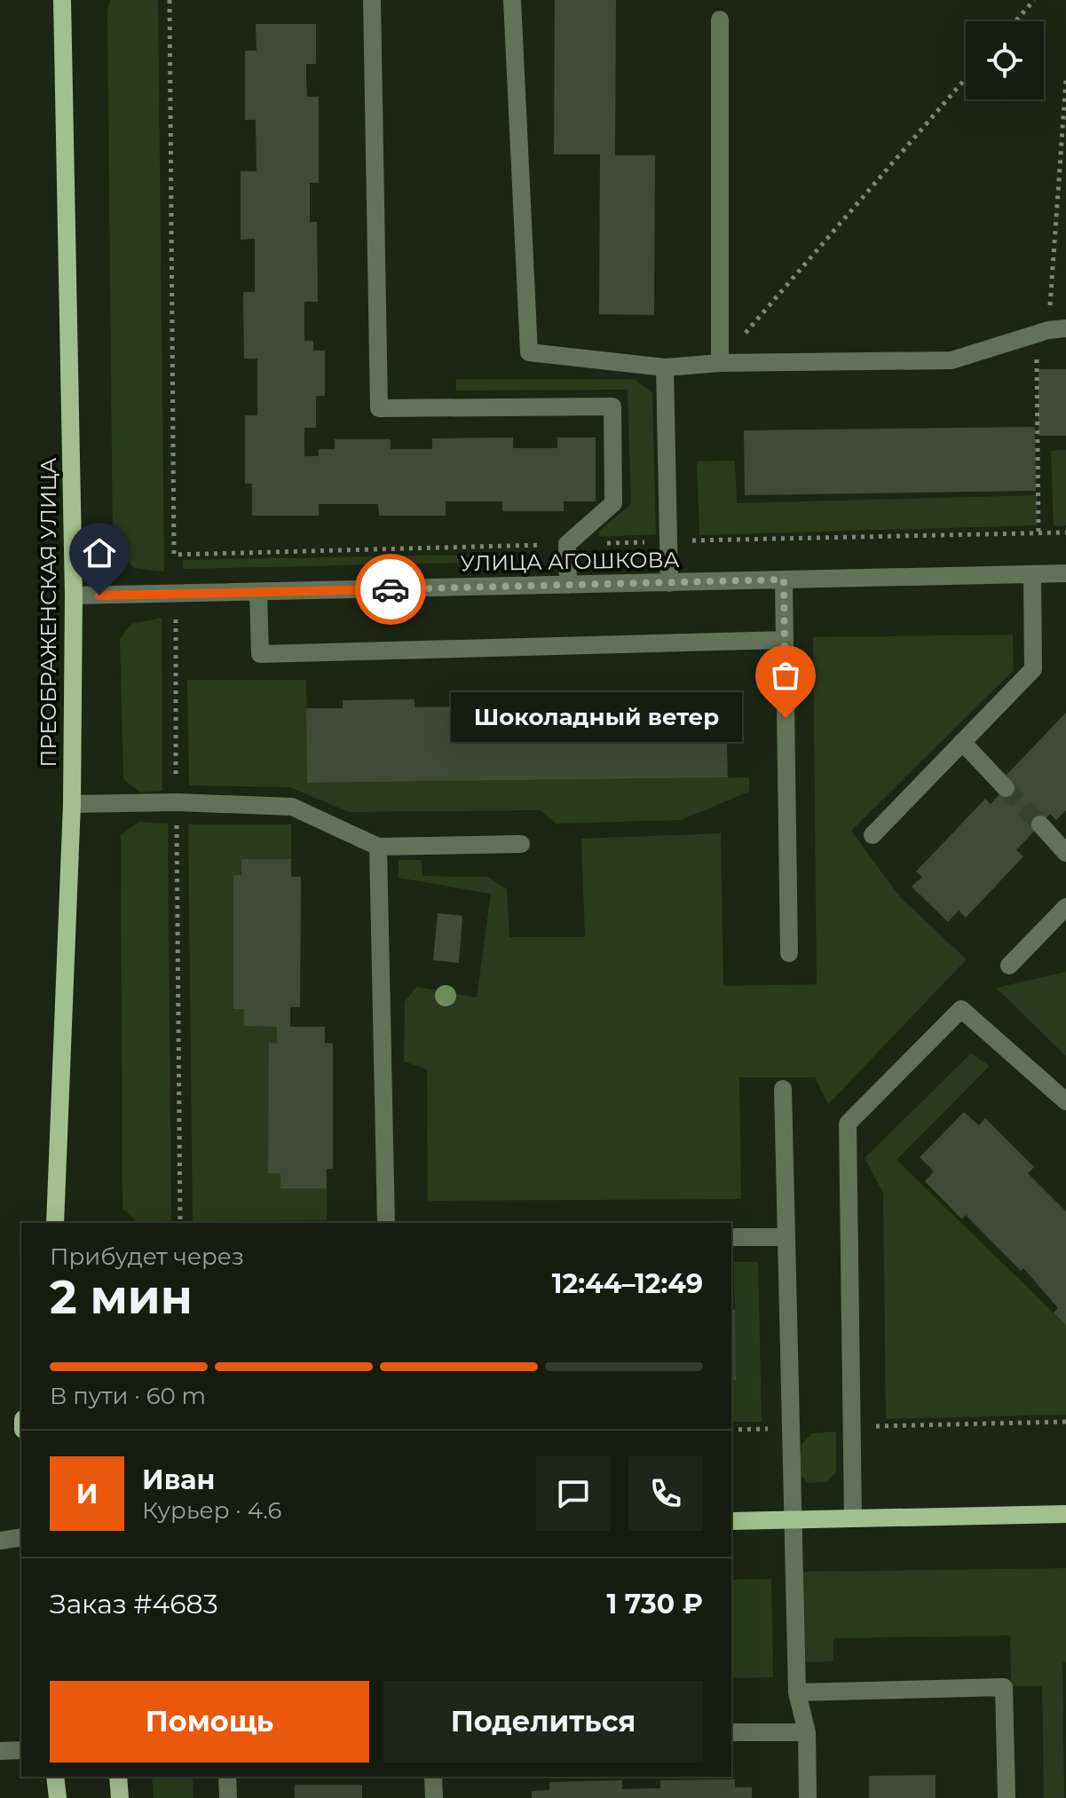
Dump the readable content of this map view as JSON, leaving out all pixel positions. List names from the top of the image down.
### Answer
{
  "streets": {
    "main road": ["ПРЕОБРАЖЕНСКАЯ УЛИЦА"],
    "street": ["УЛИЦА АГОШКОВА"]
  },
  "crossings": [
    ["УЛИЦА АГОШКОВА", "ПРЕОБРАЖЕНСКАЯ УЛИЦА"]
  ],
  "places": ["Шоколадный ветер"],
  "page": {
    "bubble": "Шоколадный ветер",
    "heading": ["2 мин", "Прибудет через", "12:44–12:49"],
    "panel": [
      "Иван",
      "Курьер · 4.6",
      "Заказ #4683",
      "1 730 ₽"
    ],
    "bar": "В пути · 60 m",
    "round": "И",
    "buttons": ["Помощь", "Поделиться"]
  }
}
